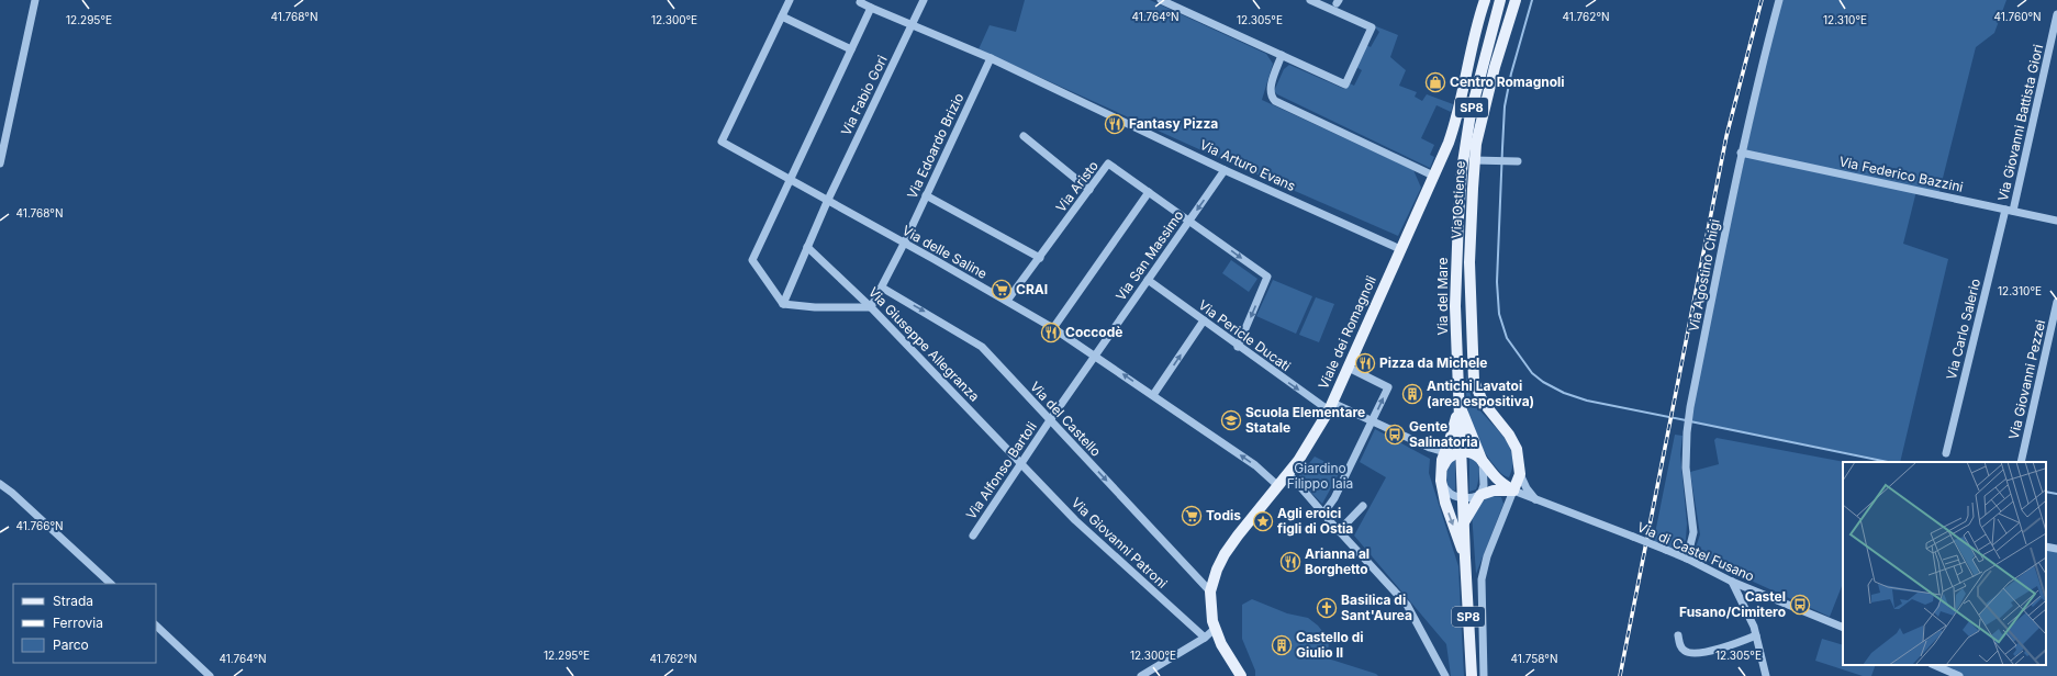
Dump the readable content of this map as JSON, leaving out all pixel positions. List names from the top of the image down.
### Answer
{
  "streets": {
    "main road": [
      "SP8",
      "Via Ostiense",
      "Via del Mare",
      "Viale dei Romagnoli"
    ],
    "street": [
      "Via Fabio Gori",
      "Via Giovanni Battista Giori",
      "Via Edoardo Brizio",
      "Via Arturo Evans",
      "Via Federico Bazzini",
      "Via Aristo",
      "Via delle Saline",
      "Via San Massimo",
      "Via Agostino Chigi",
      "Via Carlo Salerio",
      "Via Pericle Ducati",
      "Via Giuseppe Allegranza",
      "Via Giovanni Pezzei",
      "Via del Castello",
      "Via Alfonso Bartoli",
      "Via Giovanni Patroni",
      "Via di Castel Fusano"
    ]
  },
  "crossings": [
    ["Via Fabio Gori", "Via Arturo Evans"],
    ["Via Fabio Gori", "Via delle Saline"],
    ["Via Fabio Gori", "Via Giuseppe Allegranza"],
    ["Via Giovanni Battista Giori", "Via Federico Bazzini"],
    ["Via Giovanni Battista Giori", "Via Carlo Salerio"],
    ["Via Edoardo Brizio", "Via Arturo Evans"],
    ["Via Edoardo Brizio", "Via delle Saline"],
    ["Via Edoardo Brizio", "Via Giuseppe Allegranza"],
    ["Via Edoardo Brizio", "Via del Castello"],
    ["Via Arturo Evans", "Via San Massimo"],
    ["Via Arturo Evans", "Viale dei Romagnoli"],
    ["Via Federico Bazzini", "Via Agostino Chigi"],
    ["Via Federico Bazzini", "Via Carlo Salerio"],
    ["Via Aristo", "Via delle Saline"],
    ["Via Aristo", "Via San Massimo"],
    ["Via Aristo", "Via Pericle Ducati"],
    ["Via Ostiense", "Via di Castel Fusano"],
    ["Via delle Saline", "Via San Massimo"],
    ["Via delle Saline", "Viale dei Romagnoli"],
    ["Via San Massimo", "Via Pericle Ducati"],
    ["Via San Massimo", "Via del Castello"],
    ["Via San Massimo", "Via Alfonso Bartoli"],
    ["Via Agostino Chigi", "Via di Castel Fusano"],
    ["Via del Mare", "Via Pericle Ducati"],
    ["Viale dei Romagnoli", "Via Pericle Ducati"],
    ["Viale dei Romagnoli", "Via del Castello"],
    ["Via Giuseppe Allegranza", "Via Alfonso Bartoli"],
    ["Via Giuseppe Allegranza", "Via Giovanni Patroni"],
    ["Via del Castello", "Via Alfonso Bartoli"],
    ["Via Alfonso Bartoli", "Via Giovanni Patroni"]
  ],
  "one_way": ["Via del Castello"],
  "parks": ["Giardino Filippo Iaia"],
  "places": {
    "shop": ["Centro Romagnoli"],
    "restaurant": [
      "Fantasy Pizza",
      "Coccodè",
      "Pizza da Michele",
      "Arianna al Borghetto"
    ],
    "supermarket": ["CRAI", "Todis"],
    "building": ["Antichi Lavatoi (area espositiva)", "Castello di Giulio II"],
    "school or university": ["Scuola Elementare Statale"],
    "bus stop": ["Gente Salinatoria", "Castel Fusano/Cimitero"],
    "place": ["Agli eroici figli di Ostia"],
    "church": ["Basilica di Sant'Aurea"]
  },
  "legend": ["Strada", "Ferrovia", "Parco"],
  "coordinates": [
    "41.762°N",
    "41.768°N",
    "41.764°N",
    "41.760°N",
    "12.295°E",
    "12.300°E",
    "12.305°E",
    "12.310°E",
    "41.766°N",
    "41.758°N"
  ]
}
